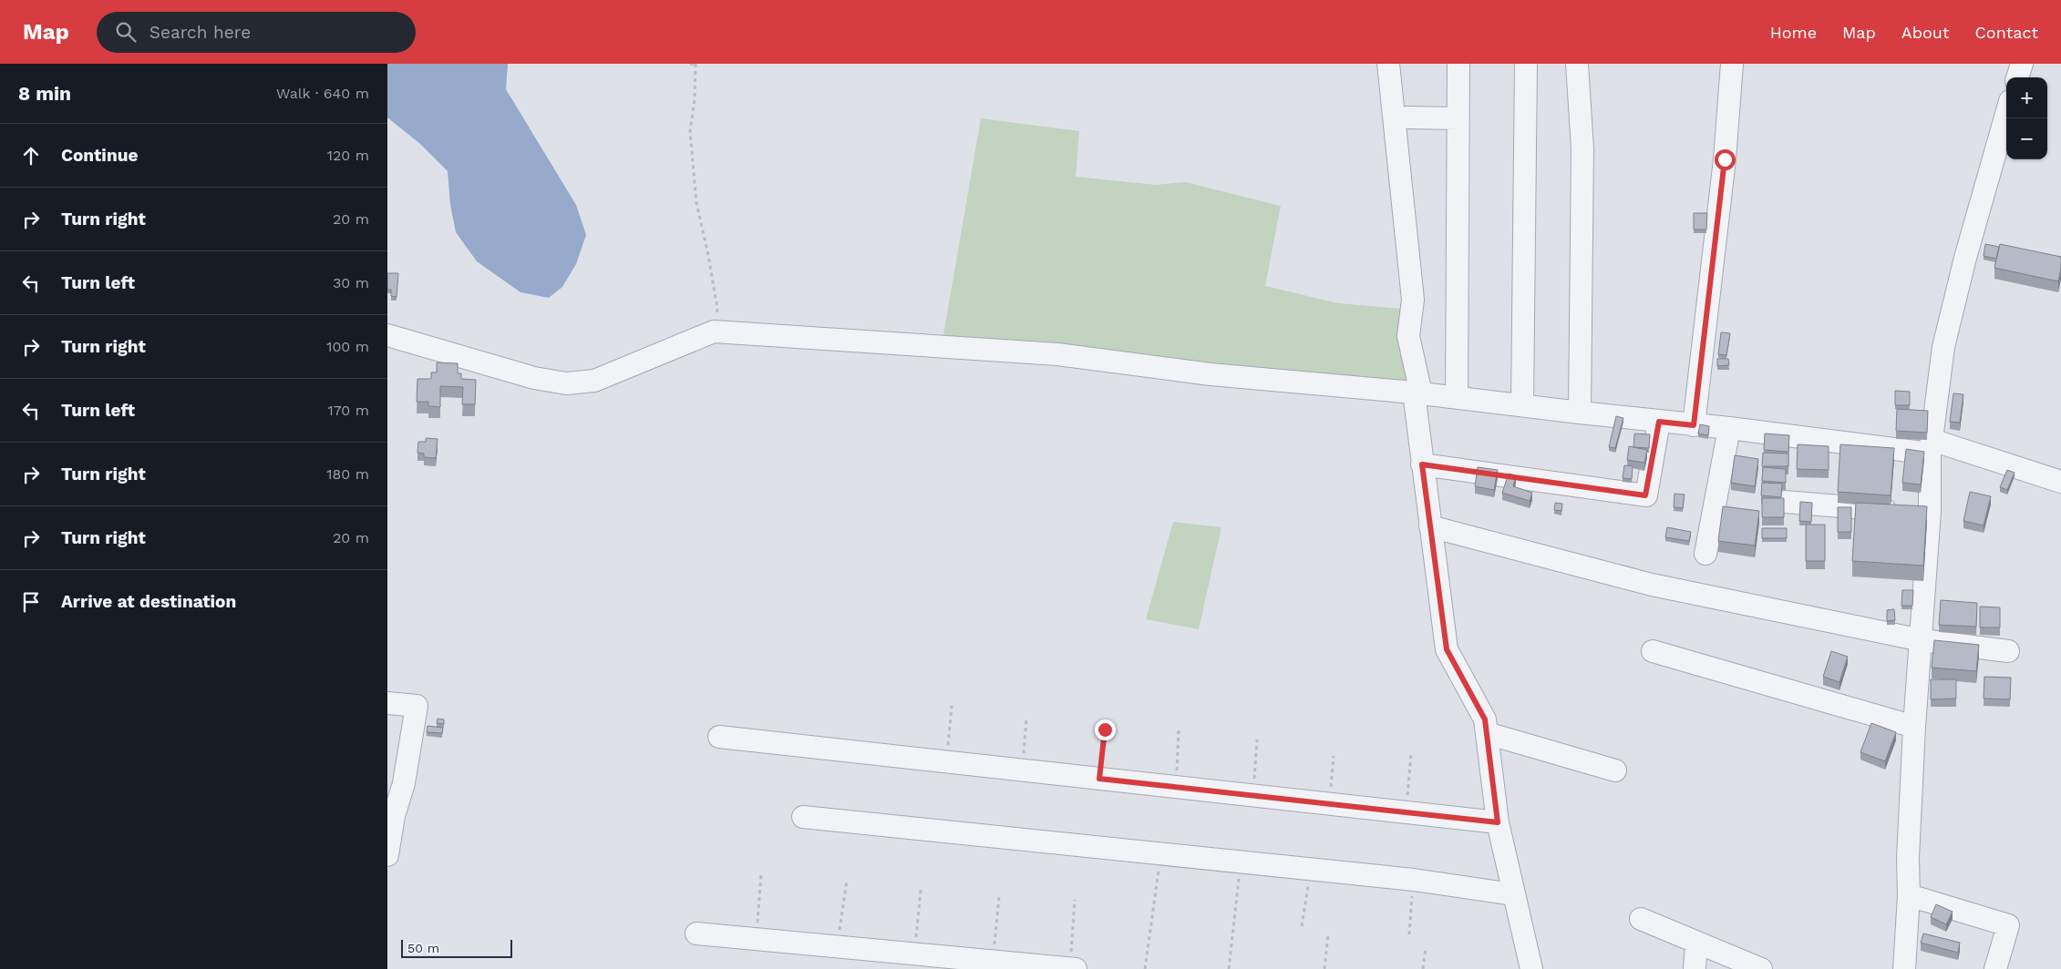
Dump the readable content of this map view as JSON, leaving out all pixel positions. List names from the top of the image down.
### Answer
{
  "scale_bar": "50 m",
  "page": {
    "header": "Map",
    "search": "Search here",
    "nav": [
      "Home",
      "Map",
      "About",
      "Contact"
    ],
    "heading": ["8 min", "Walk · 640 m"],
    "map_buttons": ["+", "−"],
    "list": [
      ["Continue", "120 m"],
      ["Turn right", "20 m"],
      ["Turn left", "30 m"],
      ["Turn right", "100 m"],
      ["Turn left", "170 m"],
      ["Turn right", "180 m"],
      ["Turn right", "20 m"],
      "Arrive at destination"
    ],
    "scale": "50 m"
  }
}
